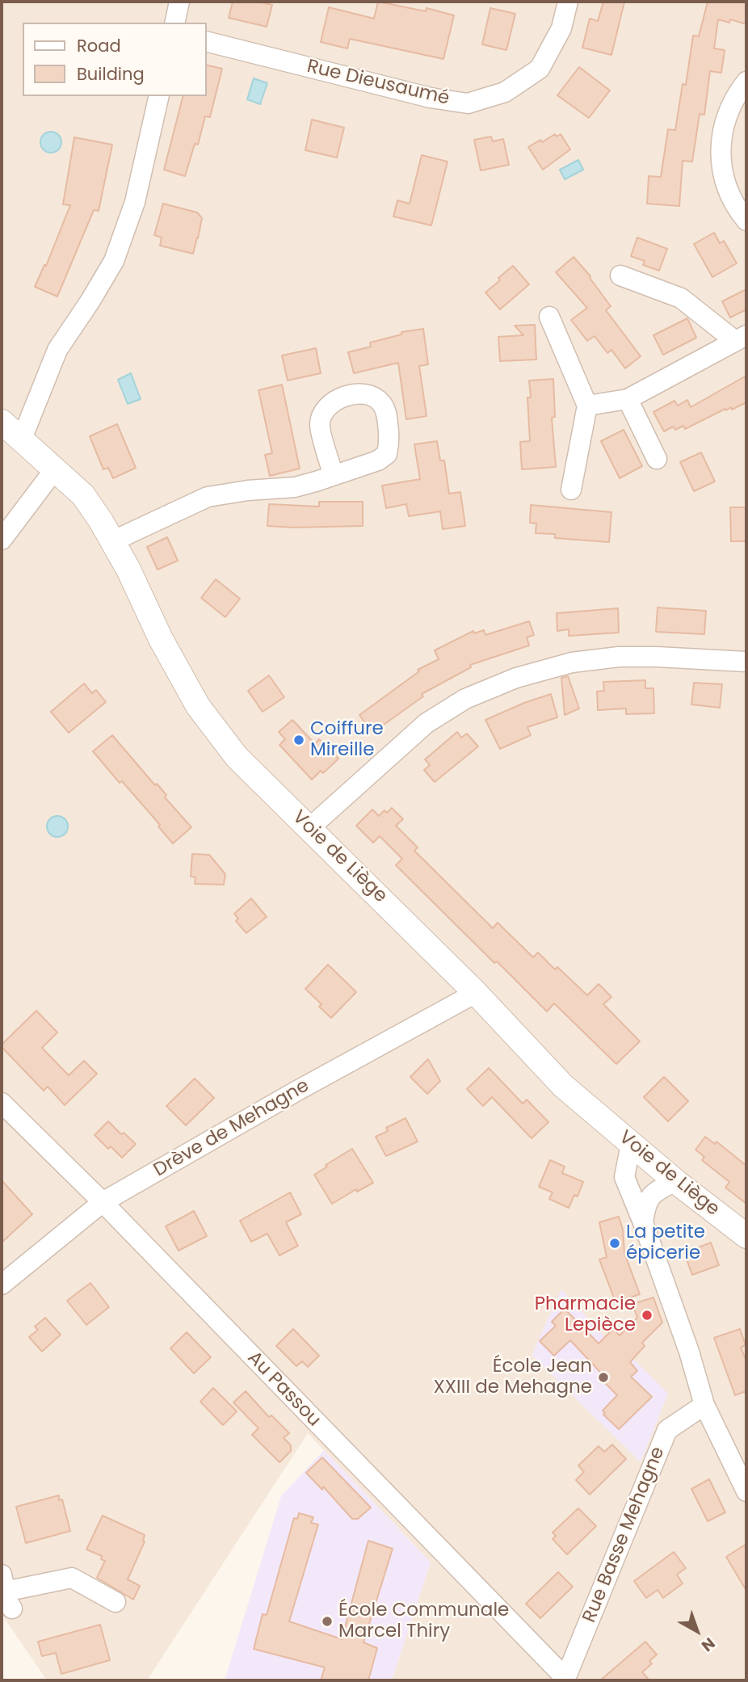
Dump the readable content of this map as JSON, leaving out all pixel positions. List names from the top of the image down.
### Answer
{
  "streets": {
    "street": [
      "Rue Dieusaumé",
      "Voie de Liège",
      "Drève de Mehagne",
      "Au Passou",
      "Rue Basse Mehagne"
    ]
  },
  "crossings": [
    ["Voie de Liège", "Drève de Mehagne"],
    ["Drève de Mehagne", "Au Passou"],
    ["Au Passou", "Rue Basse Mehagne"]
  ],
  "places": [
    "Coiffure Mireille",
    "La petite épicerie",
    "Pharmacie Lepièce",
    "École Jean XXIII de Mehagne",
    "École Communale Marcel Thiry"
  ],
  "legend": ["Road", "Building"],
  "north": "bottom right"
}
